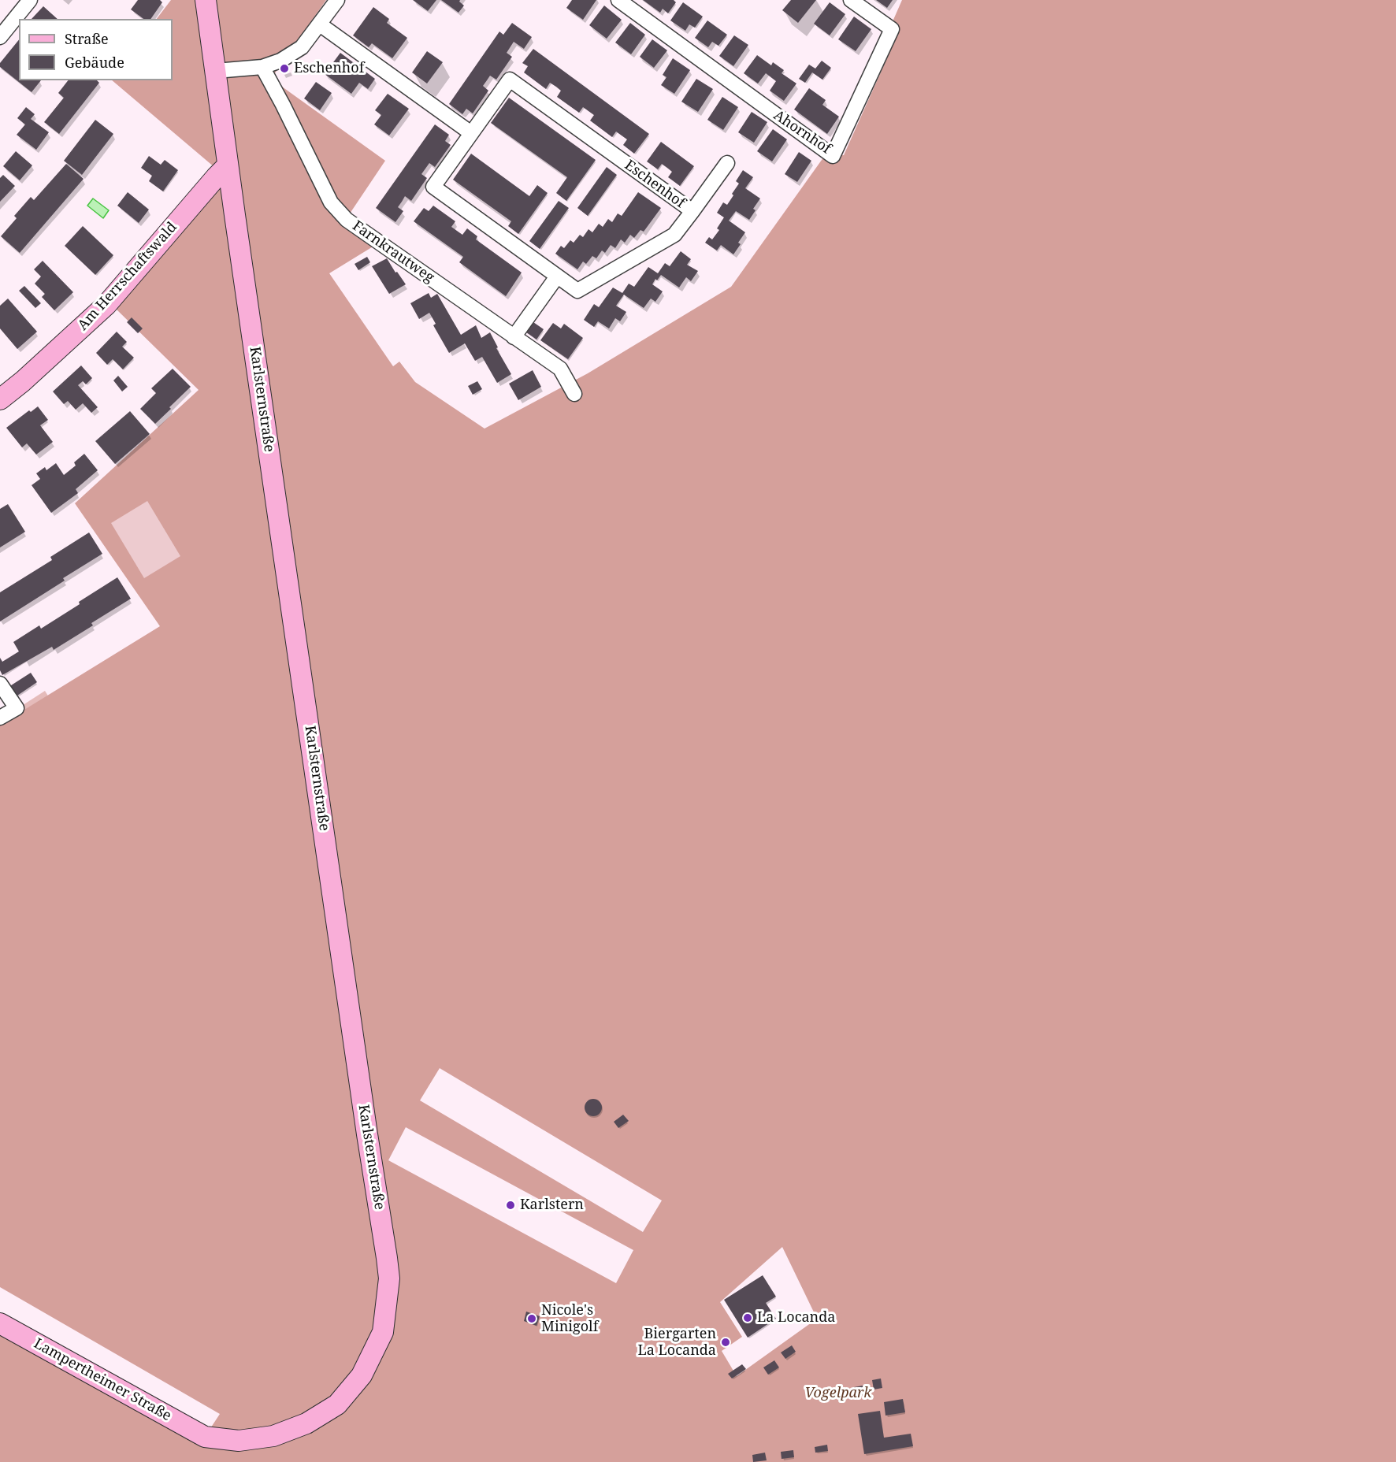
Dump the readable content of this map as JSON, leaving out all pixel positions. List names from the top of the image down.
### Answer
{
  "streets": {
    "street": [
      "Ahornhof",
      "Eschenhof",
      "Farnkrautweg",
      "Am Herrschaftswald",
      "Karlsternstraße",
      "Lampertheimer Straße"
    ]
  },
  "crossings": [
    ["Am Herrschaftswald", "Karlsternstraße"],
    ["Karlsternstraße", "Lampertheimer Straße"]
  ],
  "parks": ["Vogelpark"],
  "places": [
    "Eschenhof",
    "Karlstern",
    "La Locanda",
    "Nicole's Minigolf",
    "Biergarten La Locanda"
  ],
  "legend": ["Straße", "Gebäude"]
}
